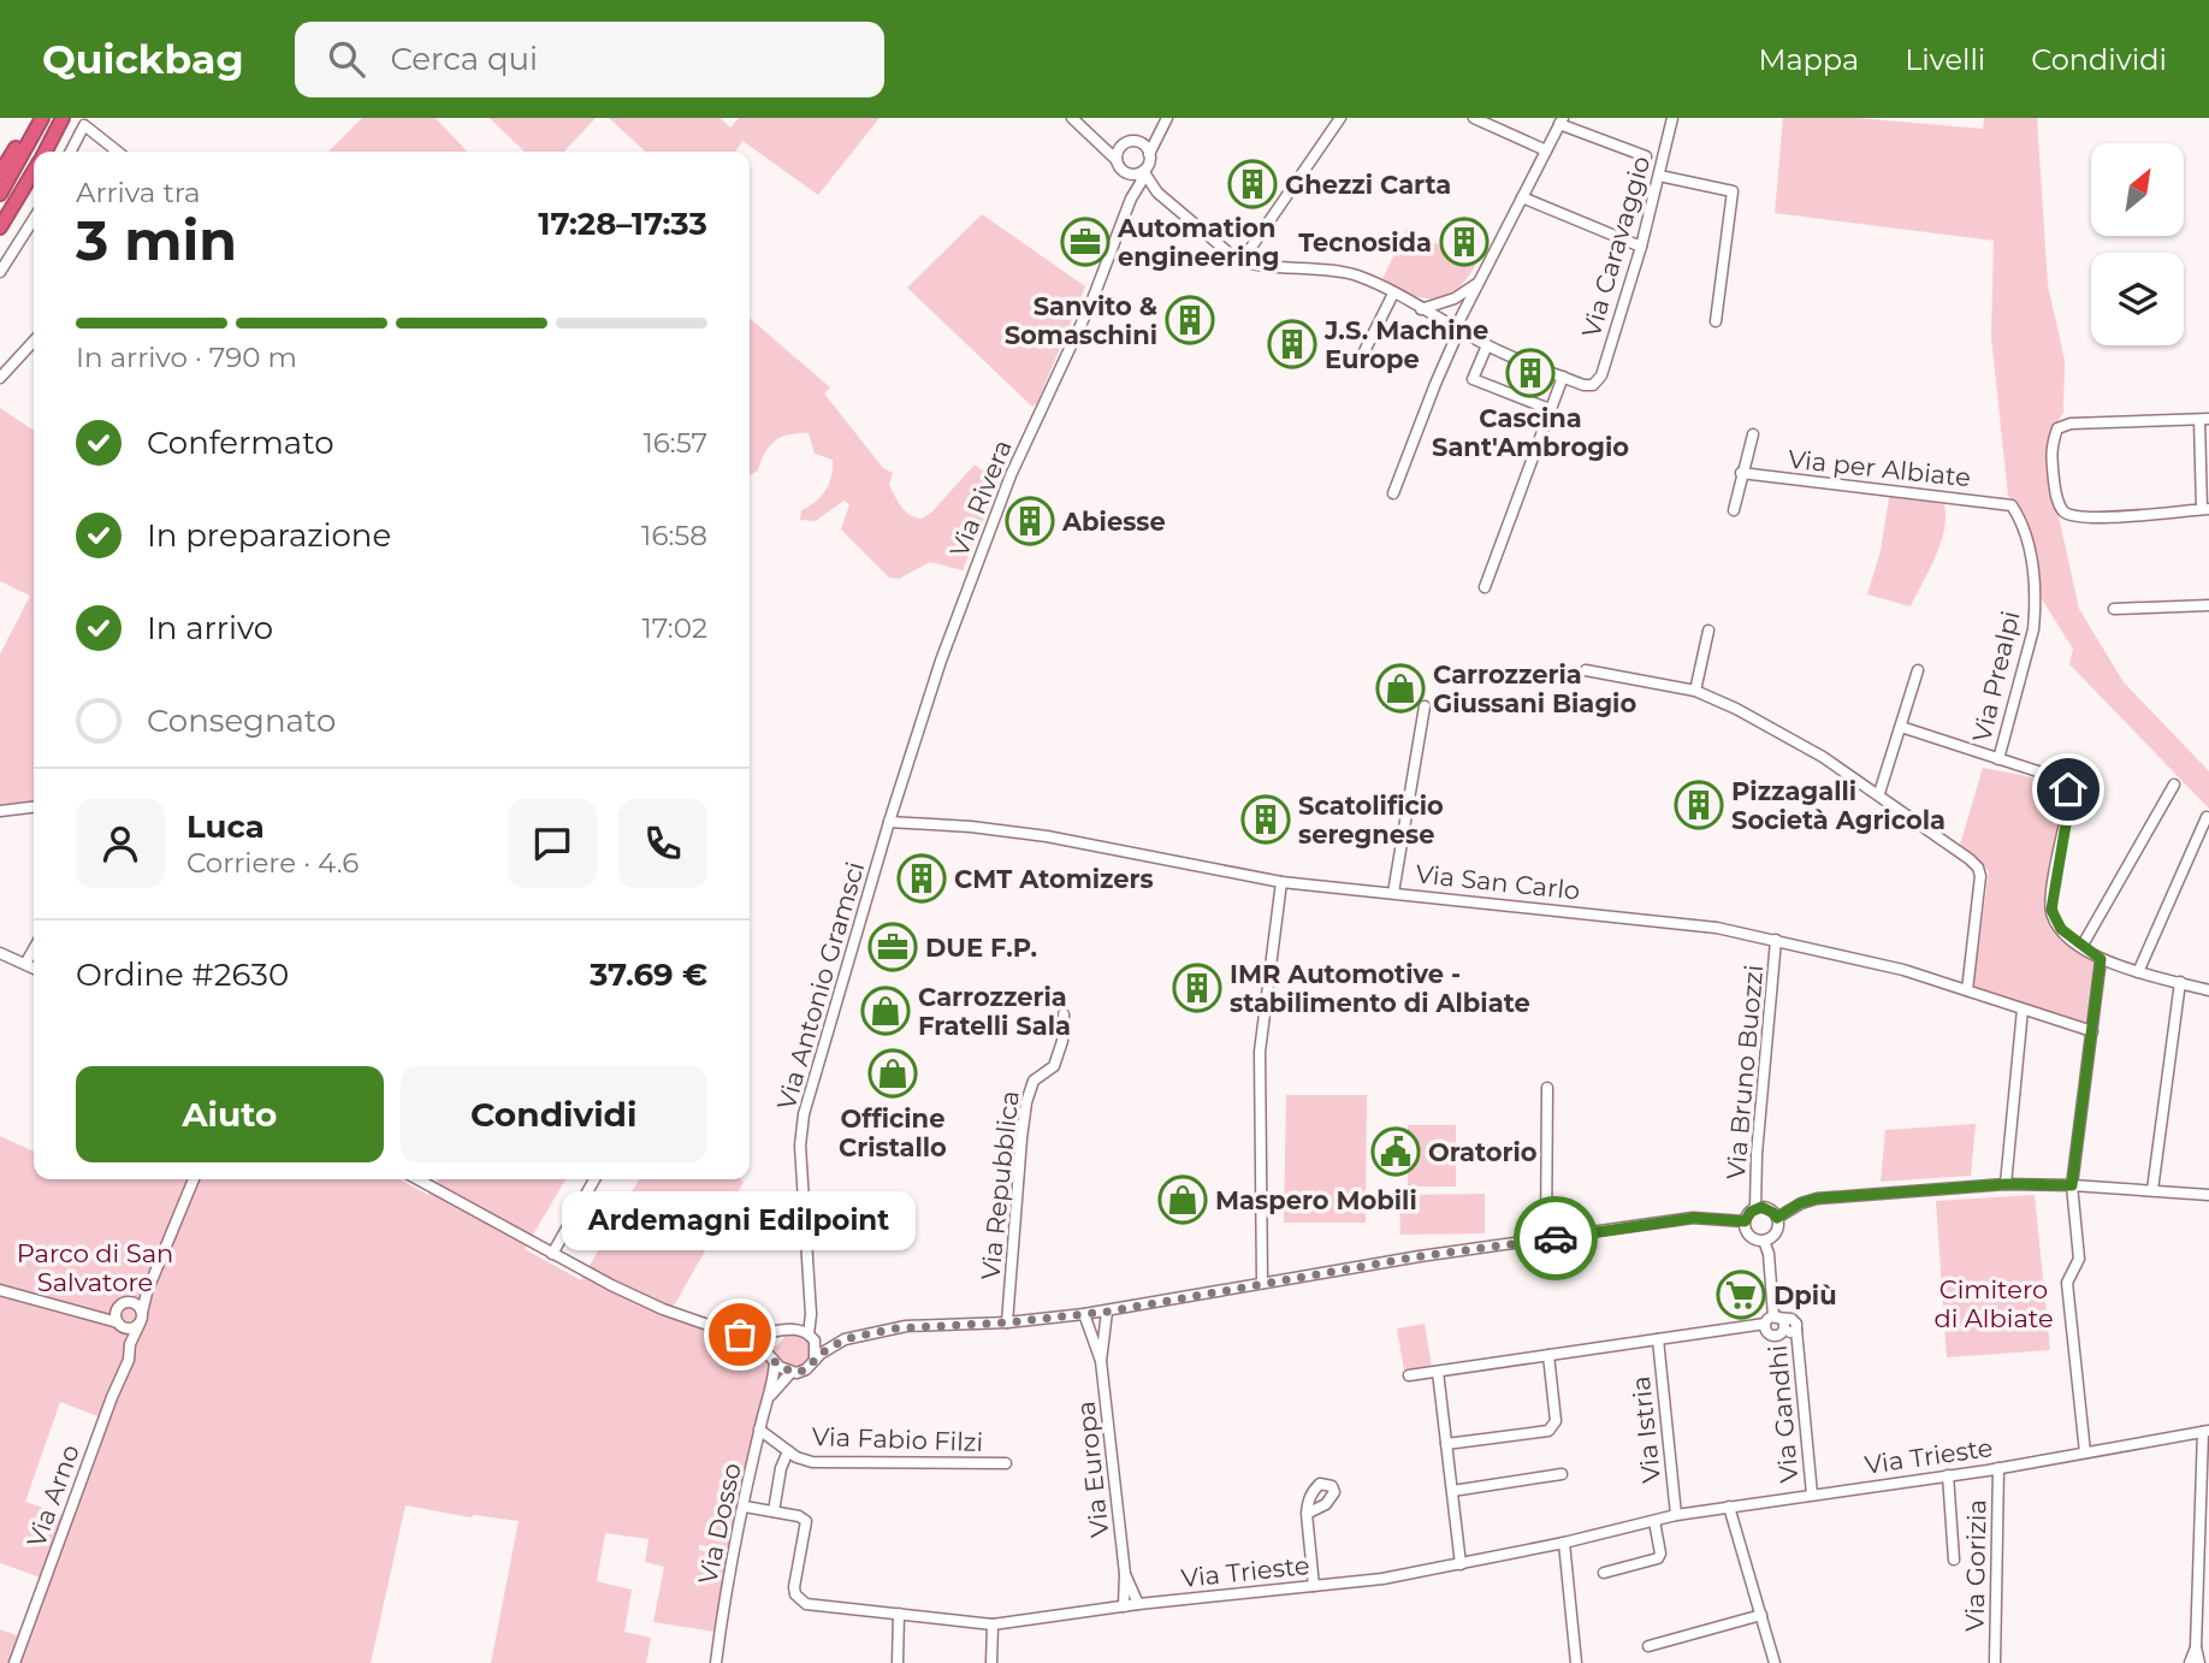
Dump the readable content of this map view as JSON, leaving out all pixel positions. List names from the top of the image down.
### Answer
{
  "streets": {
    "street": [
      "Via Caravaggio",
      "Via per Albiate",
      "Via Rivera",
      "Via Prealpi",
      "Via San Carlo",
      "Via Antonio Gramsci",
      "Via Bruno Buozzi",
      "Via Repubblica",
      "Via Gandhi",
      "Via Istria",
      "Via Fabio Filzi",
      "Via Trieste",
      "Via Europa",
      "Via Arno",
      "Via Dosso",
      "Via Gorizia"
    ]
  },
  "crossings": [
    ["Via per Albiate", "Via Prealpi"],
    ["Via Rivera", "Via San Carlo"],
    ["Via Rivera", "Via Antonio Gramsci"],
    ["Via San Carlo", "Via Antonio Gramsci"],
    ["Via San Carlo", "Via Bruno Buozzi"],
    ["Via Antonio Gramsci", "Via Dosso"],
    ["Via Gandhi", "Via Trieste"],
    ["Via Istria", "Via Trieste"],
    ["Via Fabio Filzi", "Via Trieste"],
    ["Via Fabio Filzi", "Via Dosso"],
    ["Via Trieste", "Via Europa"],
    ["Via Trieste", "Via Gorizia"]
  ],
  "parks": ["Parco di San Salvatore", "Cimitero di Albiate"],
  "places": {
    "building": [
      "Ghezzi Carta",
      "Tecnosida",
      "Sanvito & Somaschini",
      "J.S. Machine Europe",
      "Cascina Sant'Ambrogio",
      "Abiesse",
      "Pizzagalli Società Agricola",
      "Scatolificio seregnese",
      "CMT Atomizers",
      "IMR Automotive - stabilimento di Albiate"
    ],
    "office": ["Automation engineering", "DUE F.P."],
    "shop": [
      "Carrozzeria Giussani Biagio",
      "Carrozzeria Fratelli Sala",
      "Officine Cristallo",
      "Maspero Mobili"
    ],
    "public building": ["Oratorio"],
    "supermarket": ["Dpiù"],
    "other": ["Ardemagni Edilpoint"]
  },
  "north": "top right",
  "page": {
    "header": "Quickbag",
    "search": "Cerca qui",
    "nav": ["Mappa", "Livelli", "Condividi"],
    "heading": ["3 min", "Arriva tra", "17:28–17:33"],
    "panel": [
      "Luca",
      "Corriere · 4.6",
      "Ordine #2630",
      "37.69 €"
    ],
    "bar": "In arrivo · 790 m",
    "list": [
      ["Confermato", "16:57"],
      ["In preparazione", "16:58"],
      ["In arrivo", "17:02"],
      "Consegnato"
    ],
    "buttons": ["Aiuto", "Condividi"],
    "bubble": "Ardemagni Edilpoint"
  }
}
